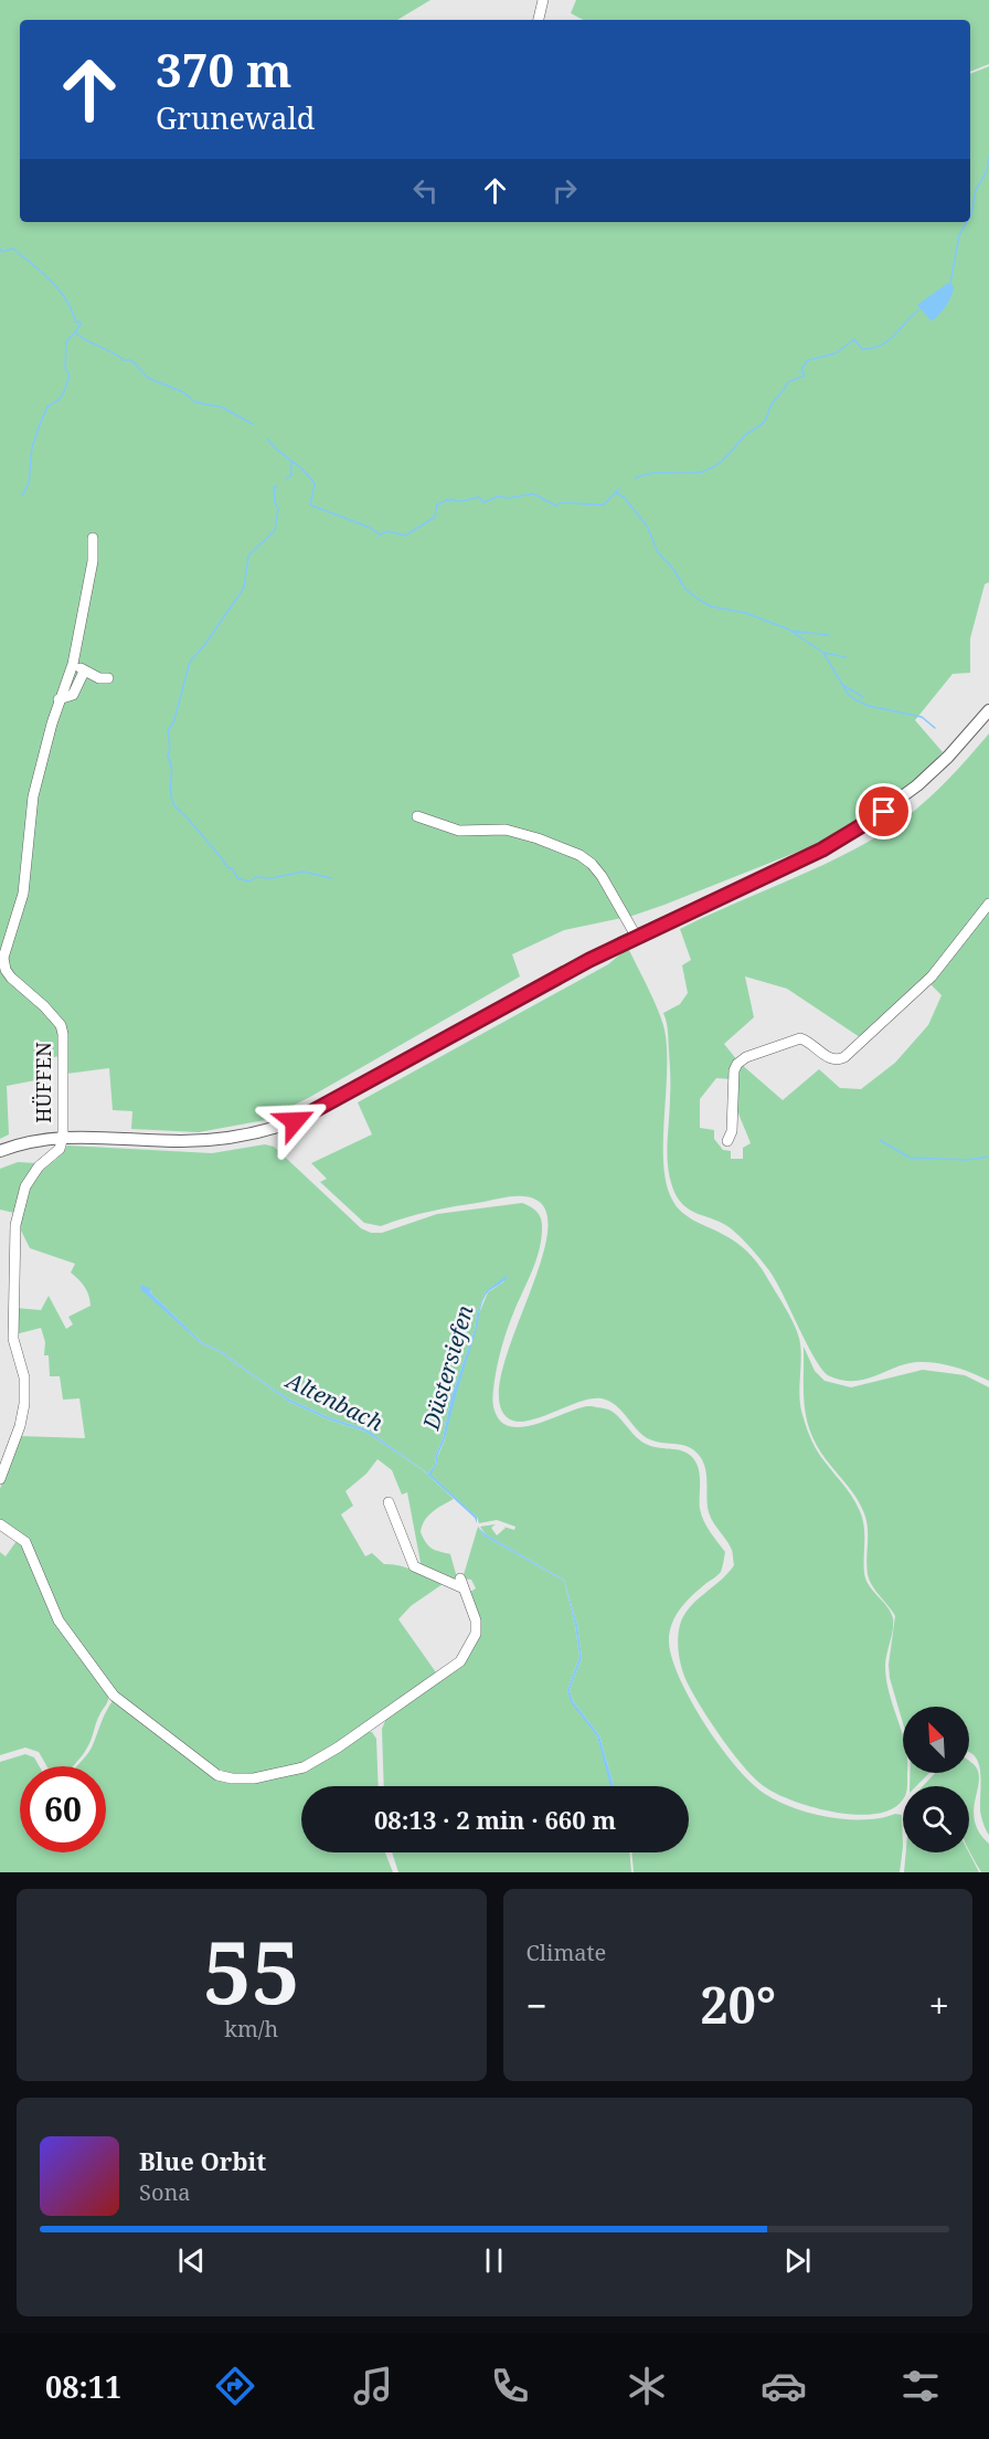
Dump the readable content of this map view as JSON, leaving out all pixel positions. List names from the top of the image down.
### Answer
{
  "streets": {
    "street": ["HÜFFEN"]
  },
  "water": ["Düstersiefen", "Altenbach"],
  "north": "top left",
  "page": {
    "turn": ["370 m", "Grunewald"],
    "limit": "60",
    "trip": "08:13 · 2 min · 660 m",
    "tile": [
      ["55", "km/h"],
      "Climate"
    ],
    "heat": ["−", "20°", "+"],
    "song": ["Blue Orbit", "Sona"],
    "tabs": "08:11"
  }
}
